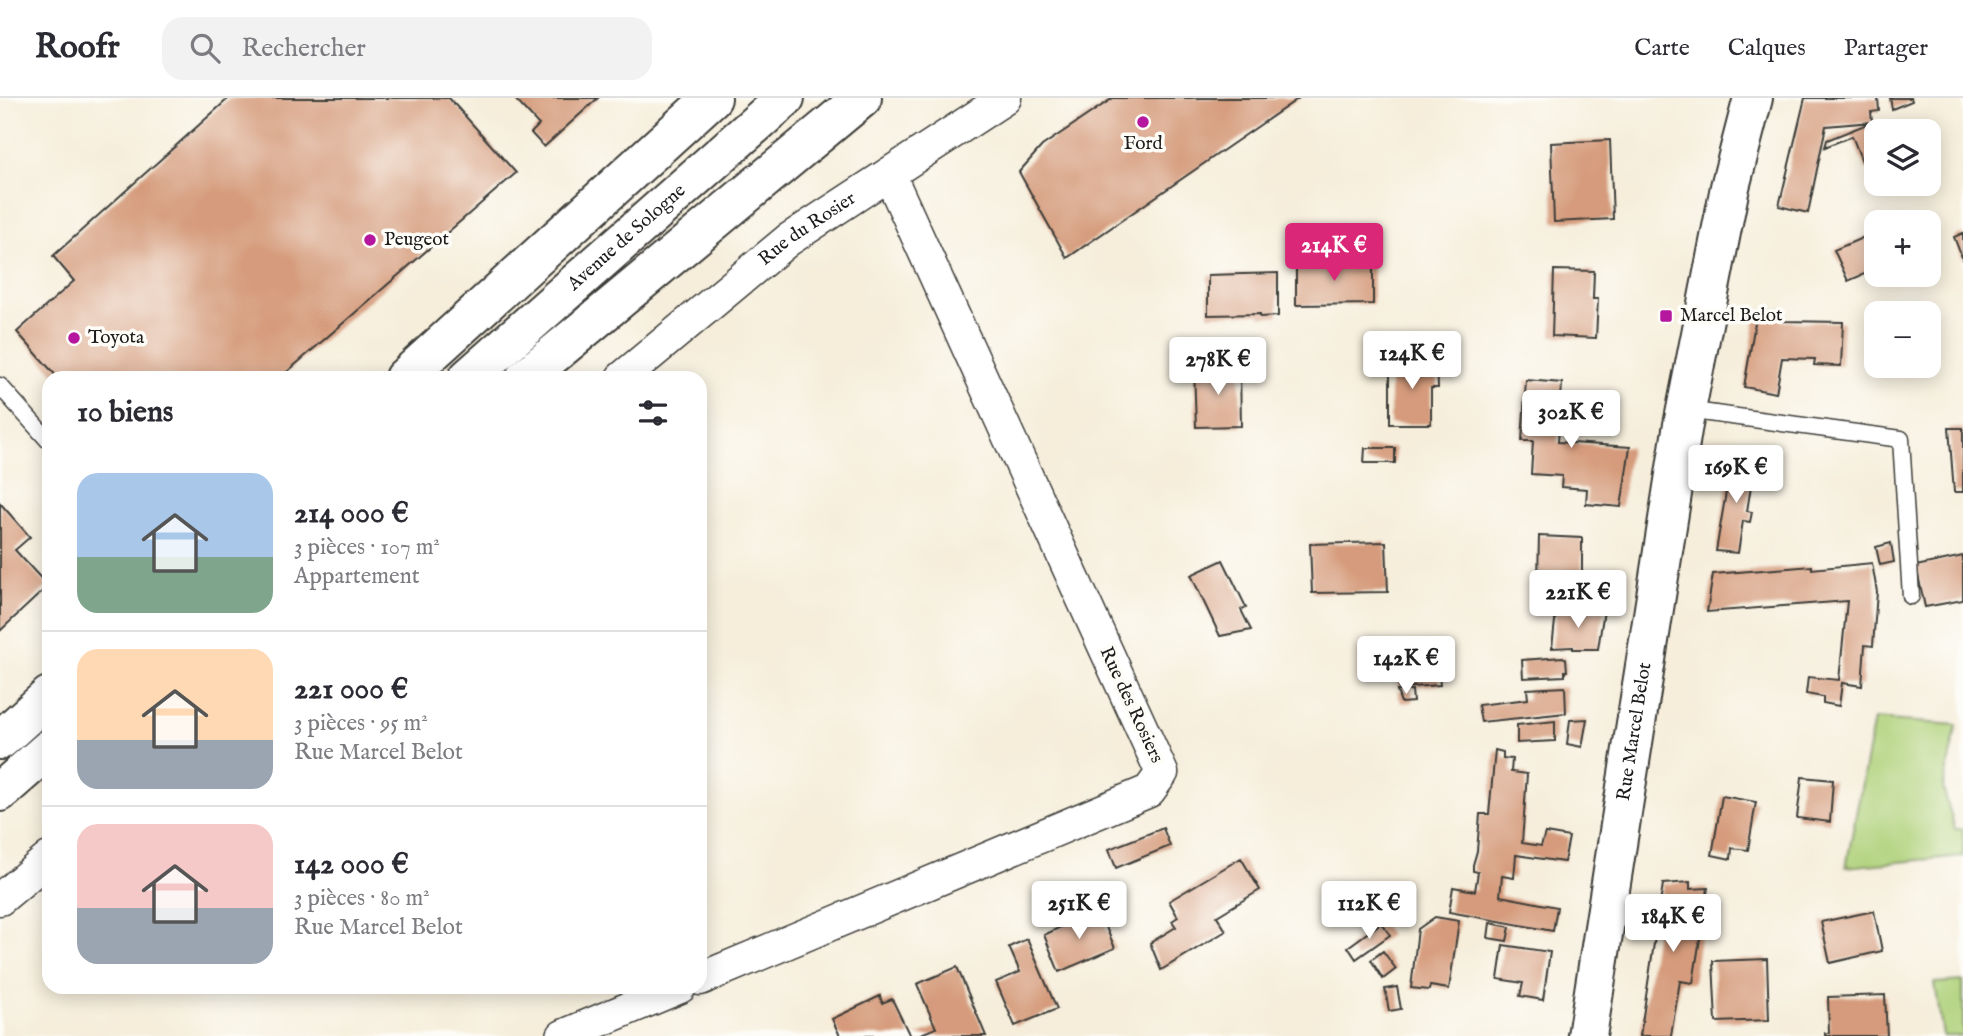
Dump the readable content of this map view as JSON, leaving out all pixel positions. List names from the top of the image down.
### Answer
{
  "streets": {
    "main road": ["Avenue de Sologne", "Rue Marcel Belot"],
    "street": ["Rue du Rosier", "Rue des Rosiers"]
  },
  "crossings": [
    ["Rue du Rosier", "Rue des Rosiers"]
  ],
  "places": {
    "other": ["Ford", "Peugeot", "Toyota"],
    "transit": ["Marcel Belot"]
  },
  "page": {
    "header": "Roofr",
    "search": "Rechercher",
    "nav": ["Carte", "Calques", "Partager"],
    "map_buttons": ["+", "−"],
    "price": [
      "214K €",
      "124K €",
      "278K €",
      "302K €",
      "169K €",
      "221K €",
      "142K €",
      "251K €",
      "112K €",
      "184K €"
    ],
    "heading": "10 biens",
    "list": [
      {
        "name": "214 000 €",
        "note": "3 pièces · 107 m² · Appartement"
      },
      {
        "name": "221 000 €",
        "note": "3 pièces · 95 m² · Rue Marcel Belot"
      },
      {
        "name": "142 000 €",
        "note": "3 pièces · 80 m² · Rue Marcel Belot"
      }
    ]
  }
}
